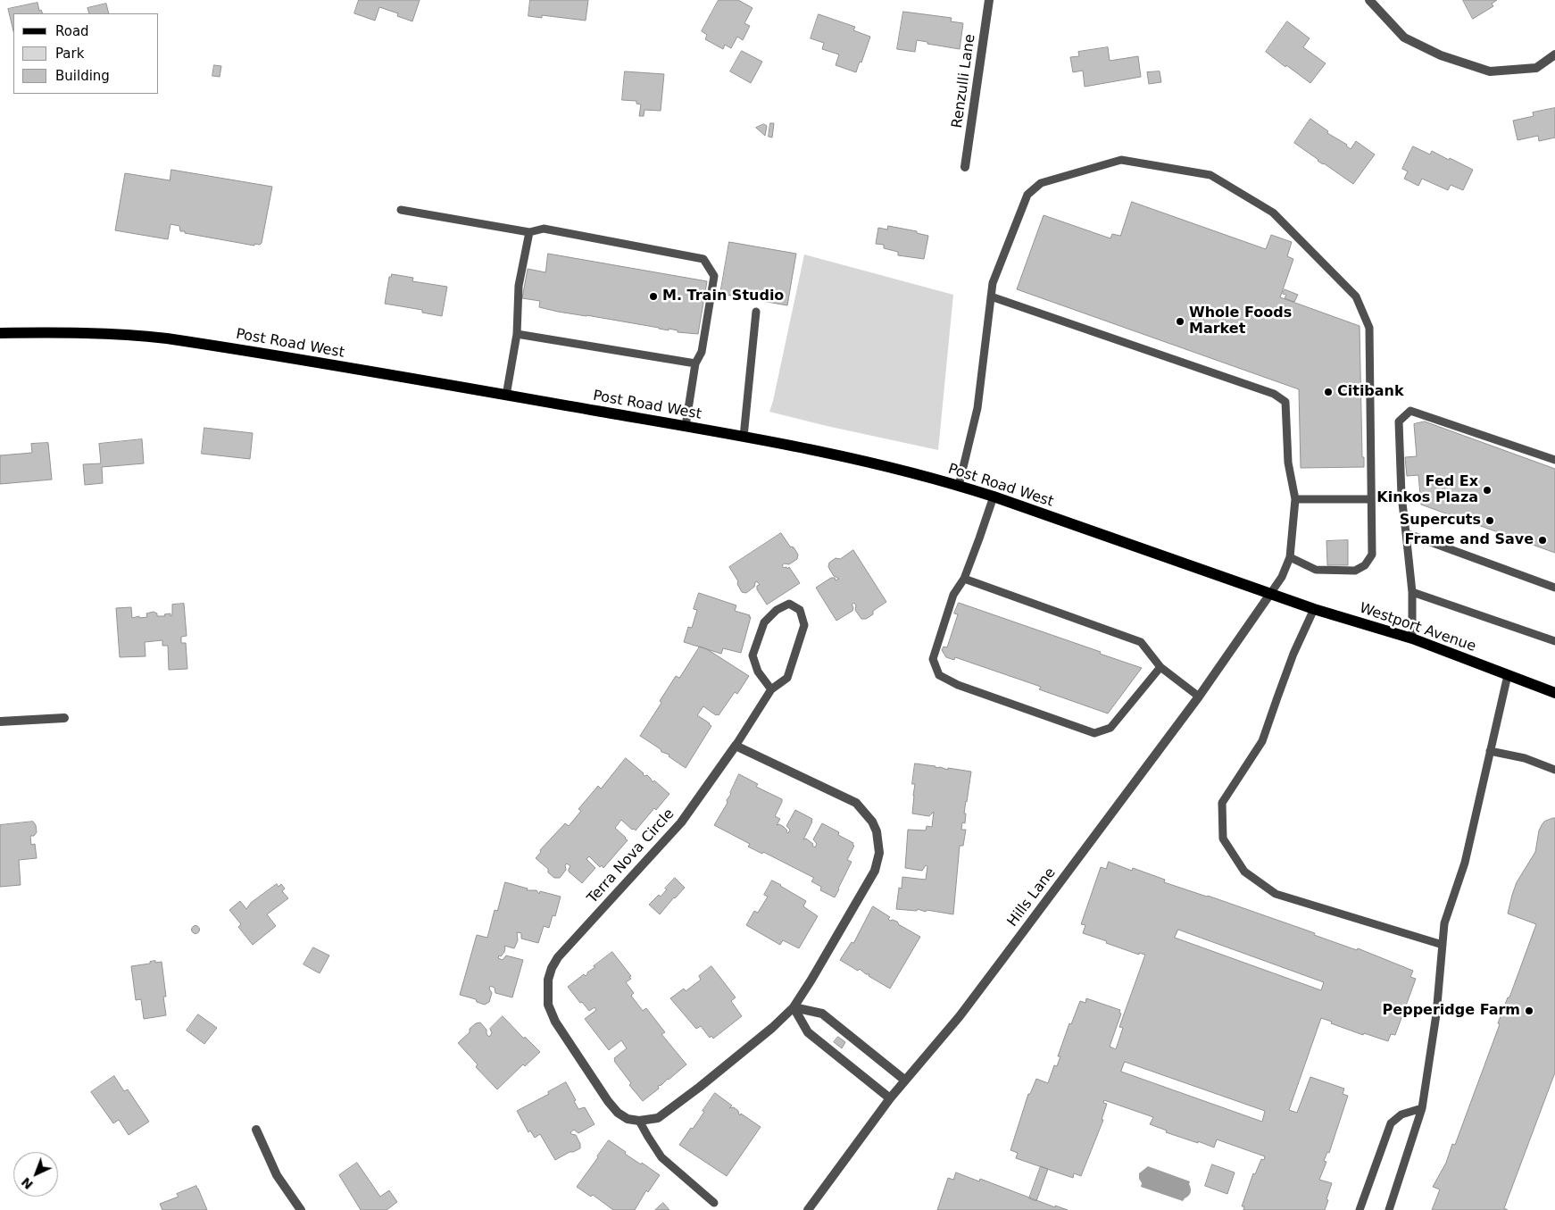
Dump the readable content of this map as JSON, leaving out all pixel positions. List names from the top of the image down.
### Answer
{
  "streets": {
    "main road": ["Post Road West", "Westport Avenue"],
    "street": ["Renzulli Lane", "Terra Nova Circle", "Hills Lane"]
  },
  "crossings": [
    ["Post Road West", "Westport Avenue"],
    ["Post Road West", "Hills Lane"],
    ["Westport Avenue", "Hills Lane"]
  ],
  "places": [
    "M. Train Studio",
    "Whole Foods Market",
    "Citibank",
    "Fed Ex Kinkos Plaza",
    "Supercuts",
    "Frame and Save",
    "Pepperidge Farm"
  ],
  "legend": ["Road", "Park", "Building"],
  "north": "bottom left"
}
